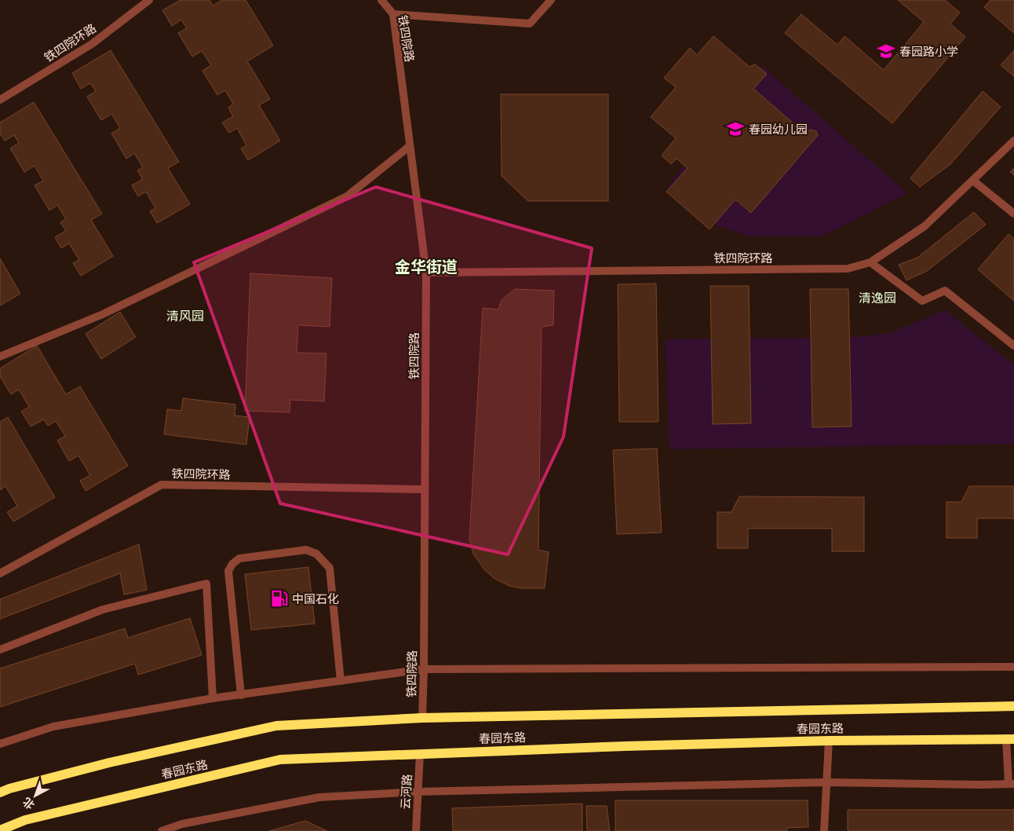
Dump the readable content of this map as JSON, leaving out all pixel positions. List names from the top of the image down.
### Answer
{
  "streets": {
    "main road": ["春园东路"],
    "street": ["铁四院路", "铁四院环路", "云河路"]
  },
  "crossings": [
    ["铁四院路", "铁四院环路"],
    ["铁四院路", "春园东路"],
    ["春园东路", "云河路"]
  ],
  "districts": ["金华街道", "清逸园", "清风园"],
  "places": {
    "school or university": ["春园路小学", "春园幼儿园"],
    "fuel station": ["中国石化"]
  },
  "north": "bottom left"
}
